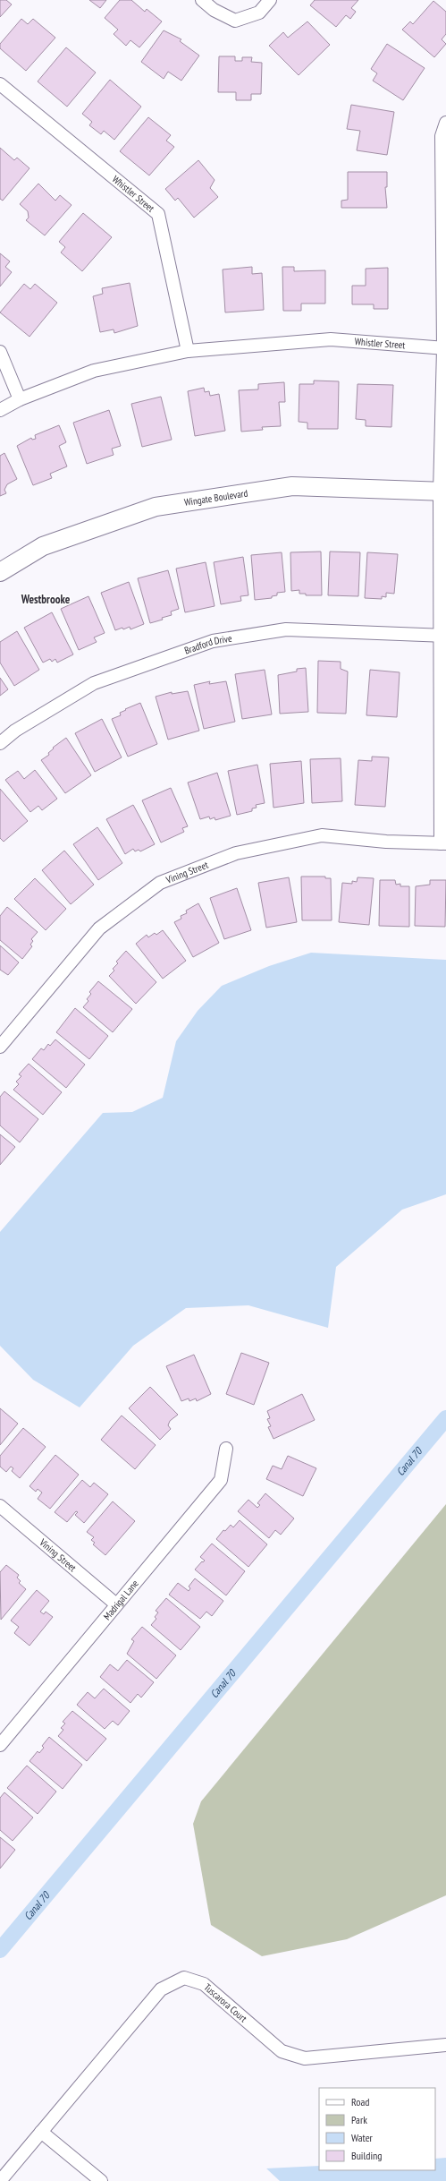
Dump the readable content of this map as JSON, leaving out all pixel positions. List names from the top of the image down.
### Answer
{
  "streets": {
    "street": [
      "Whistler Street",
      "Wingate Boulevard",
      "Bradford Drive",
      "Vining Street",
      "Madrigal Lane",
      "Tuscarora Court"
    ]
  },
  "crossings": [
    ["Vining Street", "Madrigal Lane"]
  ],
  "districts": ["Westbrooke"],
  "water": ["Canal 70"],
  "legend": [
    "Road",
    "Park",
    "Water",
    "Building"
  ]
}
